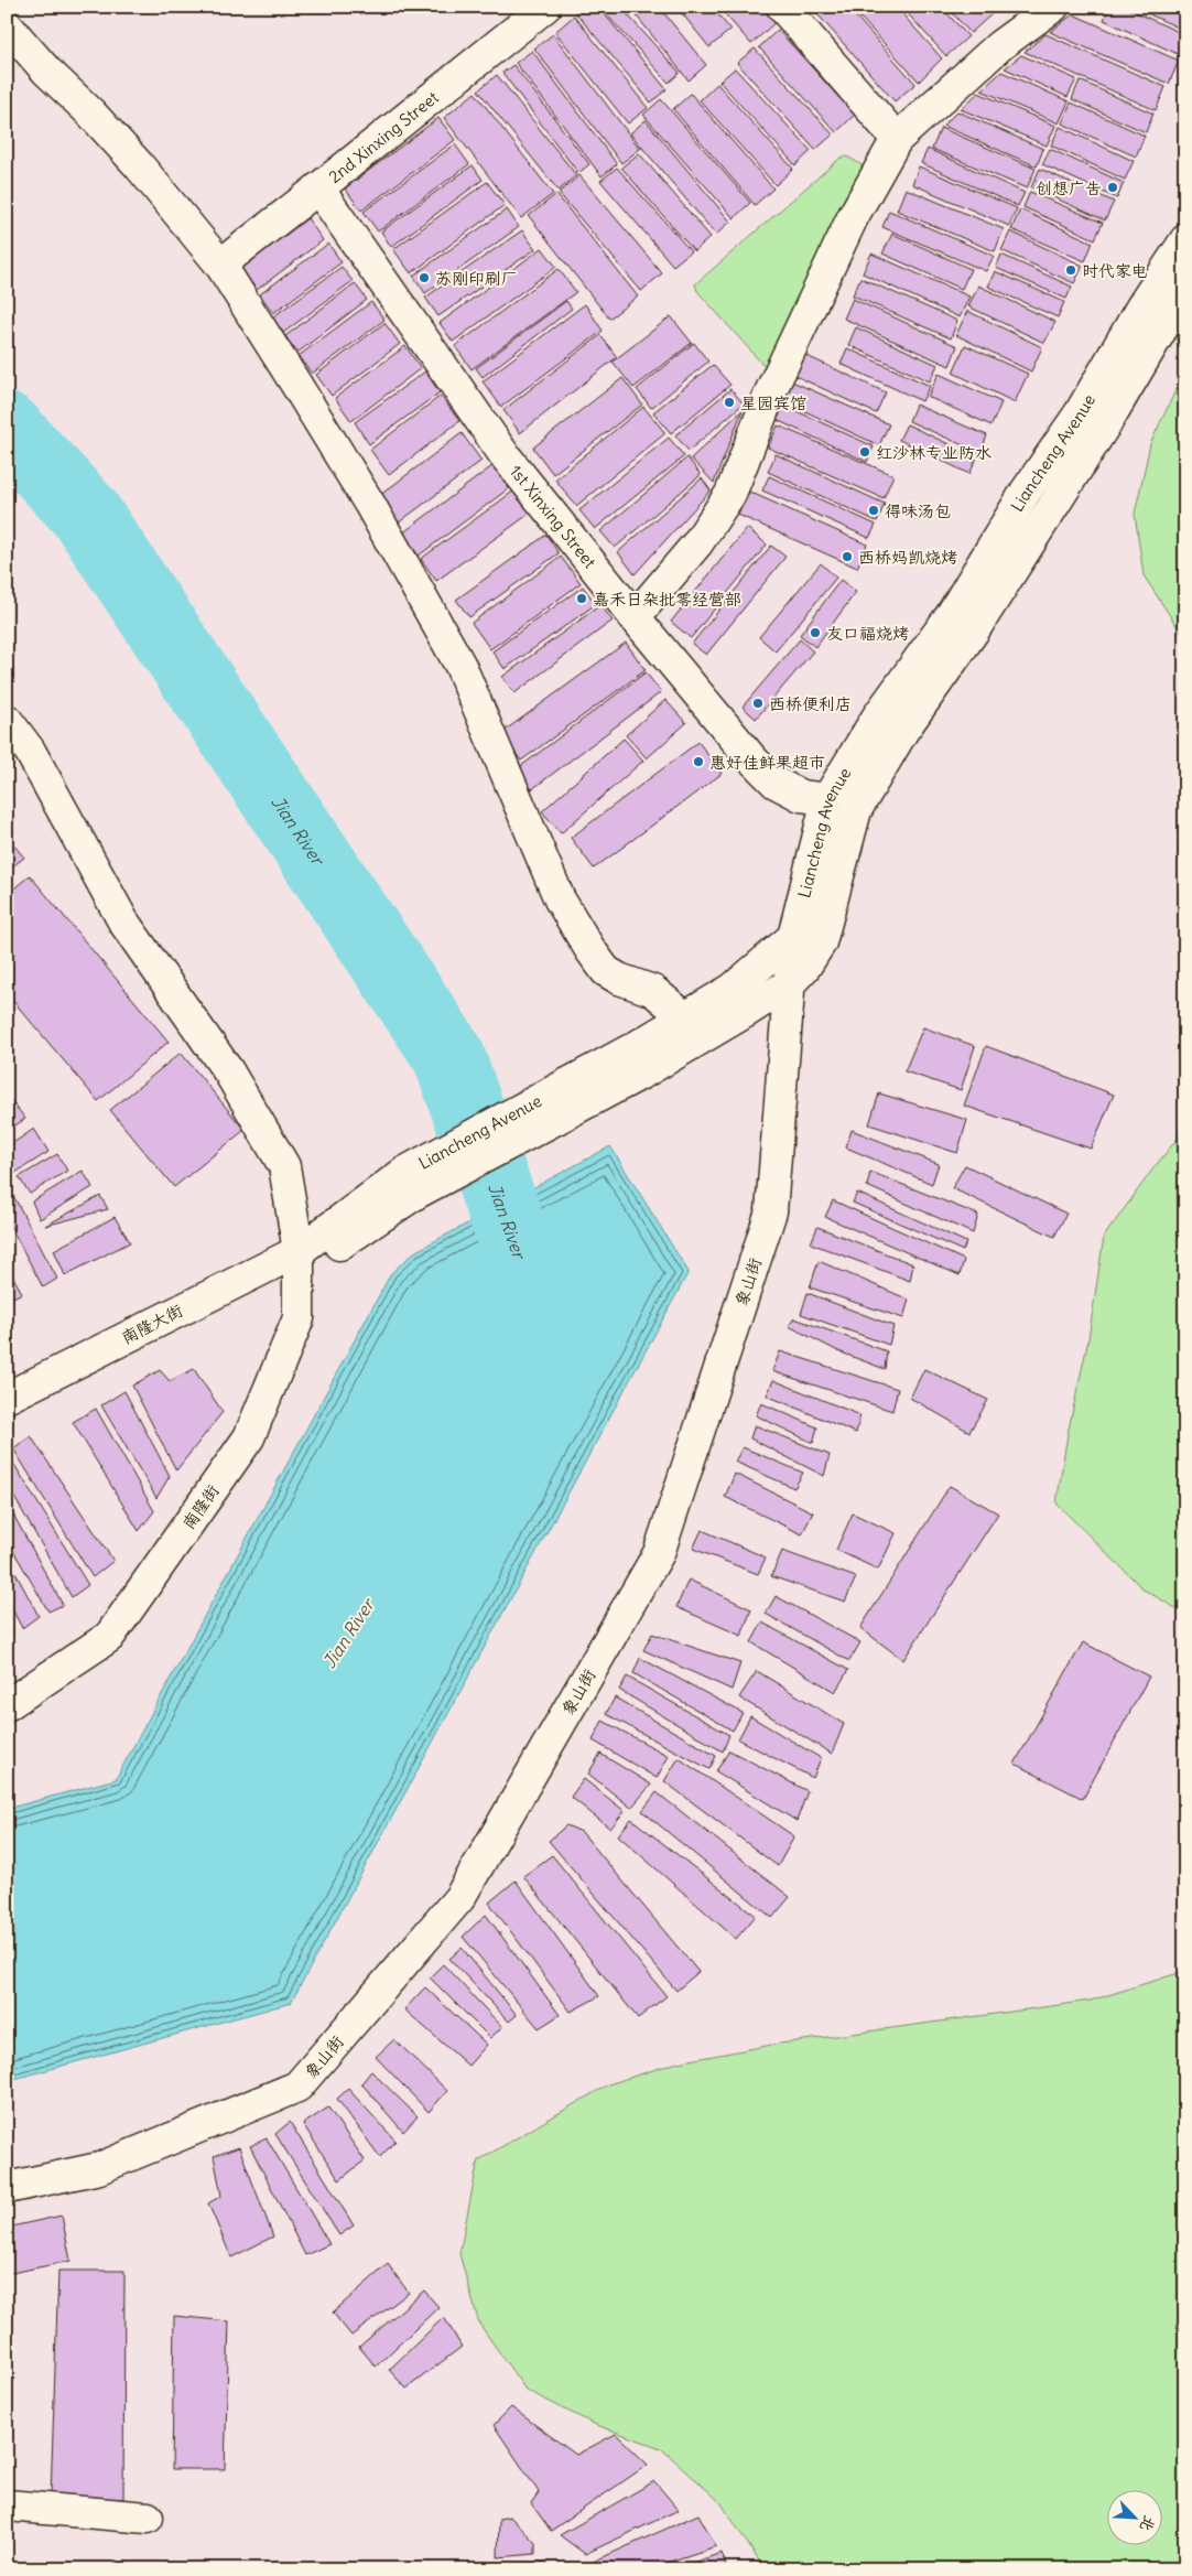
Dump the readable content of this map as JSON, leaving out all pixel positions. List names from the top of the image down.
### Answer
{
  "streets": {
    "street": [
      "2nd Xinxing Street",
      "Liancheng Avenue",
      "1st Xinxing Street",
      "象山街",
      "南隆大街",
      "南隆街"
    ]
  },
  "crossings": [
    ["2nd Xinxing Street", "1st Xinxing Street"],
    ["Liancheng Avenue", "1st Xinxing Street"],
    ["Liancheng Avenue", "象山街"],
    ["Liancheng Avenue", "南隆大街"],
    ["Liancheng Avenue", "南隆街"],
    ["南隆大街", "南隆街"]
  ],
  "water": ["Jian River"],
  "places": [
    "创想广告",
    "时代家电",
    "苏刚印刷厂",
    "星园宾馆",
    "红沙林专业防水",
    "得味汤包",
    "西桥妈凯烧烤",
    "嘉禾日杂批零经营部",
    "友口福烧烤",
    "西桥便利店",
    "惠好佳鲜果超市"
  ],
  "north": "bottom right"
}
